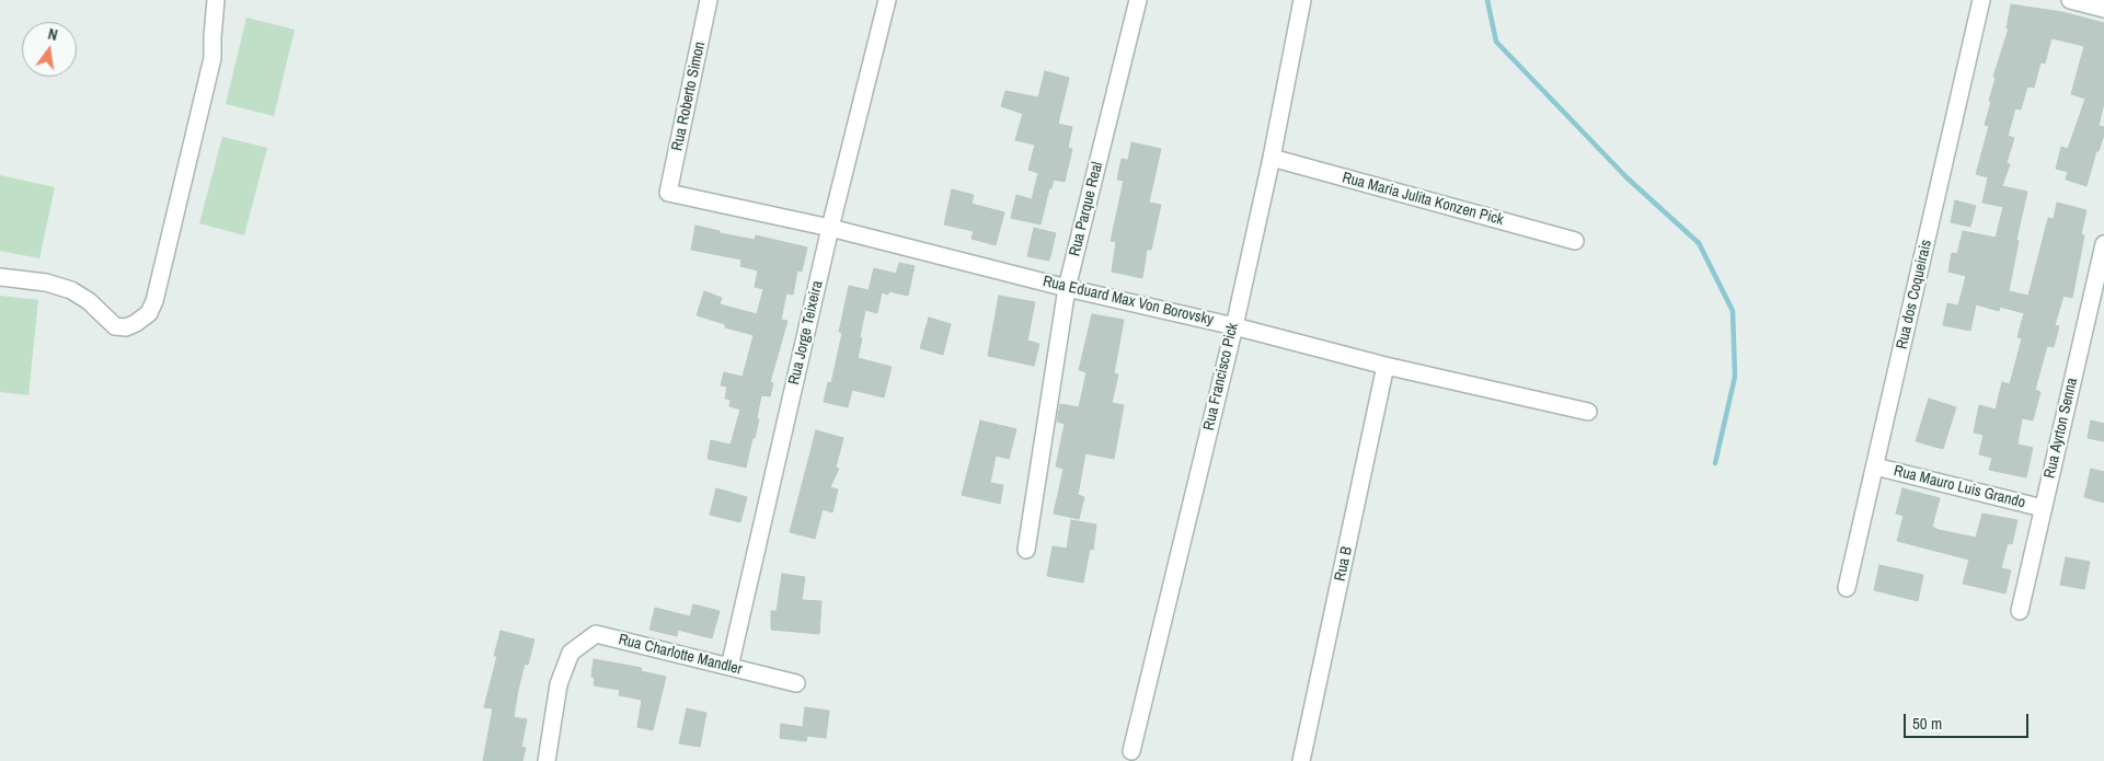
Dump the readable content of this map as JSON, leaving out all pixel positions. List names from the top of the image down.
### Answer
{
  "streets": {
    "street": [
      "Rua Roberto Simon",
      "Rua Maria Julita Konzen Pick",
      "Rua Parque Real",
      "Rua dos Coqueirais",
      "Rua Eduard Max Von Borovsky",
      "Rua Jorge Teixeira",
      "Rua Francisco Pick",
      "Rua Ayrton Senna",
      "Rua Mauro Luis Grando",
      "Rua B",
      "Rua Charlotte Mandler"
    ]
  },
  "crossings": [
    ["Rua Roberto Simon", "Rua Eduard Max Von Borovsky"],
    ["Rua Maria Julita Konzen Pick", "Rua Francisco Pick"],
    ["Rua Parque Real", "Rua Eduard Max Von Borovsky"],
    ["Rua dos Coqueirais", "Rua Mauro Luis Grando"],
    ["Rua Eduard Max Von Borovsky", "Rua Jorge Teixeira"],
    ["Rua Eduard Max Von Borovsky", "Rua Francisco Pick"],
    ["Rua Eduard Max Von Borovsky", "Rua B"],
    ["Rua Jorge Teixeira", "Rua Charlotte Mandler"],
    ["Rua Ayrton Senna", "Rua Mauro Luis Grando"]
  ],
  "scale_bar": "50 m",
  "north": "top"
}
